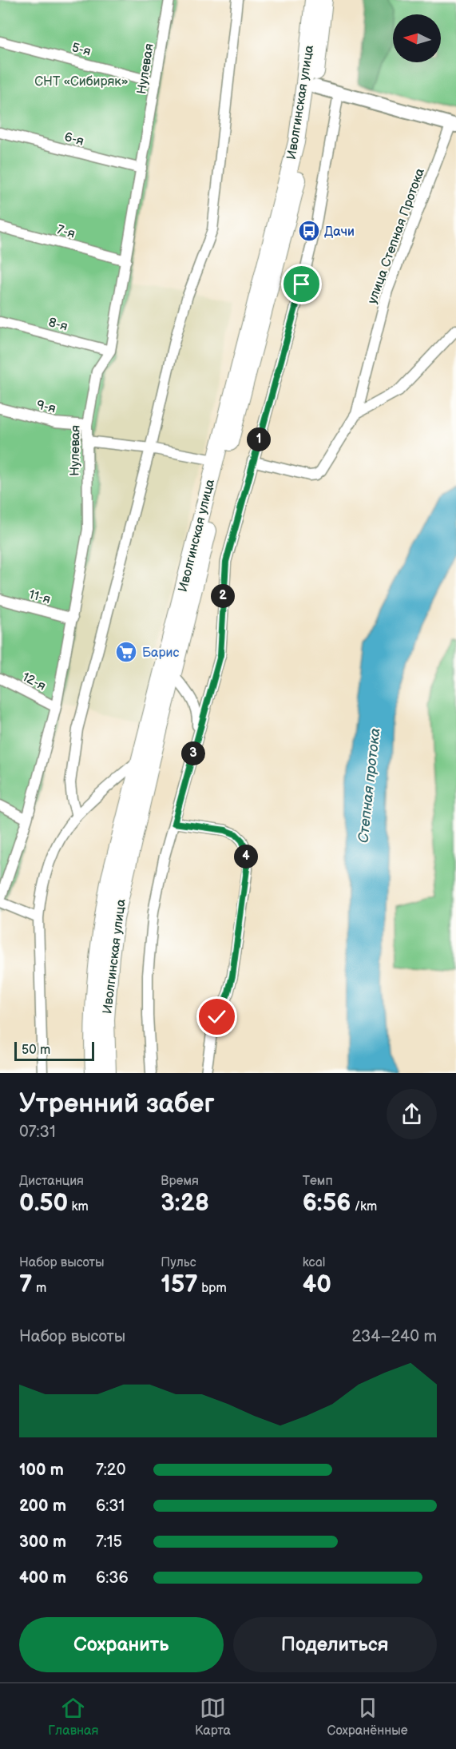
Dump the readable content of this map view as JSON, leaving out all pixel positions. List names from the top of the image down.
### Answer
{
  "streets": {
    "main road": ["Иволгинская улица"],
    "street": [
      "5-я",
      "Нулевая",
      "6-я",
      "7-я",
      "улица Степная Протока",
      "8-я",
      "9-я",
      "11-я",
      "12-я"
    ]
  },
  "crossings": [
    ["5-я", "Нулевая"],
    ["Нулевая", "6-я"],
    ["Нулевая", "7-я"],
    ["Нулевая", "8-я"],
    ["Нулевая", "9-я"],
    ["Нулевая", "11-я"],
    ["Нулевая", "12-я"]
  ],
  "water": ["Степная протока"],
  "parks": ["СНТ «Сибиряк»"],
  "places": {
    "bus stop": ["Дачи"],
    "supermarket": ["Барис"]
  },
  "scale_bar": "50 m",
  "north": "left",
  "page": {
    "pins": [
      "1",
      "2",
      "3",
      "4"
    ],
    "scale": "50 m",
    "heading": ["Утренний забег", "07:31"],
    "stats": [
      ["Дистанция", "0.50 km"],
      ["Время", "3:28"],
      ["Темп", "6:56 /km"],
      ["Набор высоты", "7 m"],
      ["Пульс", "157 bpm"],
      ["kcal", "40"]
    ],
    "chart": ["Набор высоты", "234–240 m"],
    "list": [
      {
        "name": "100 m",
        "note": "7:20"
      },
      {
        "name": "200 m",
        "note": "6:31"
      },
      {
        "name": "300 m",
        "note": "7:15"
      },
      {
        "name": "400 m",
        "note": "6:36"
      }
    ],
    "buttons": ["Сохранить", "Поделиться"],
    "tabs": ["Главная", "Карта", "Сохранённые"]
  }
}
